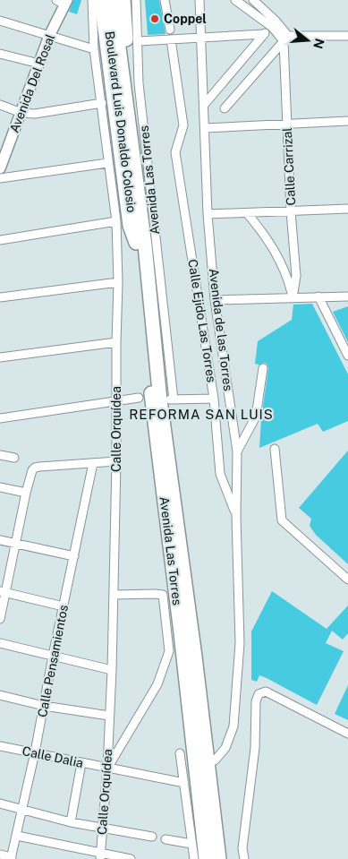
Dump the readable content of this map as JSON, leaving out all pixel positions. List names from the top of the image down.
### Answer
{
  "streets": {
    "highway": ["Boulevard Luis Donaldo Colosio", "Avenida Las Torres"],
    "street": [
      "Avenida Del Rosal",
      "Calle Carrizal",
      "Calle Ejido Las Torres",
      "Avenida de las Torres",
      "Calle Orquídea",
      "Calle Pensamientos",
      "Calle Dalia"
    ]
  },
  "crossings": [
    ["Boulevard Luis Donaldo Colosio", "Avenida Las Torres"],
    ["Avenida Las Torres", "Calle Ejido Las Torres"],
    ["Calle Ejido Las Torres", "Avenida de las Torres"],
    ["Calle Orquídea", "Calle Dalia"],
    ["Calle Pensamientos", "Calle Dalia"]
  ],
  "districts": ["REFORMA SAN LUIS"],
  "places": ["Coppel"],
  "north": "right"
}
